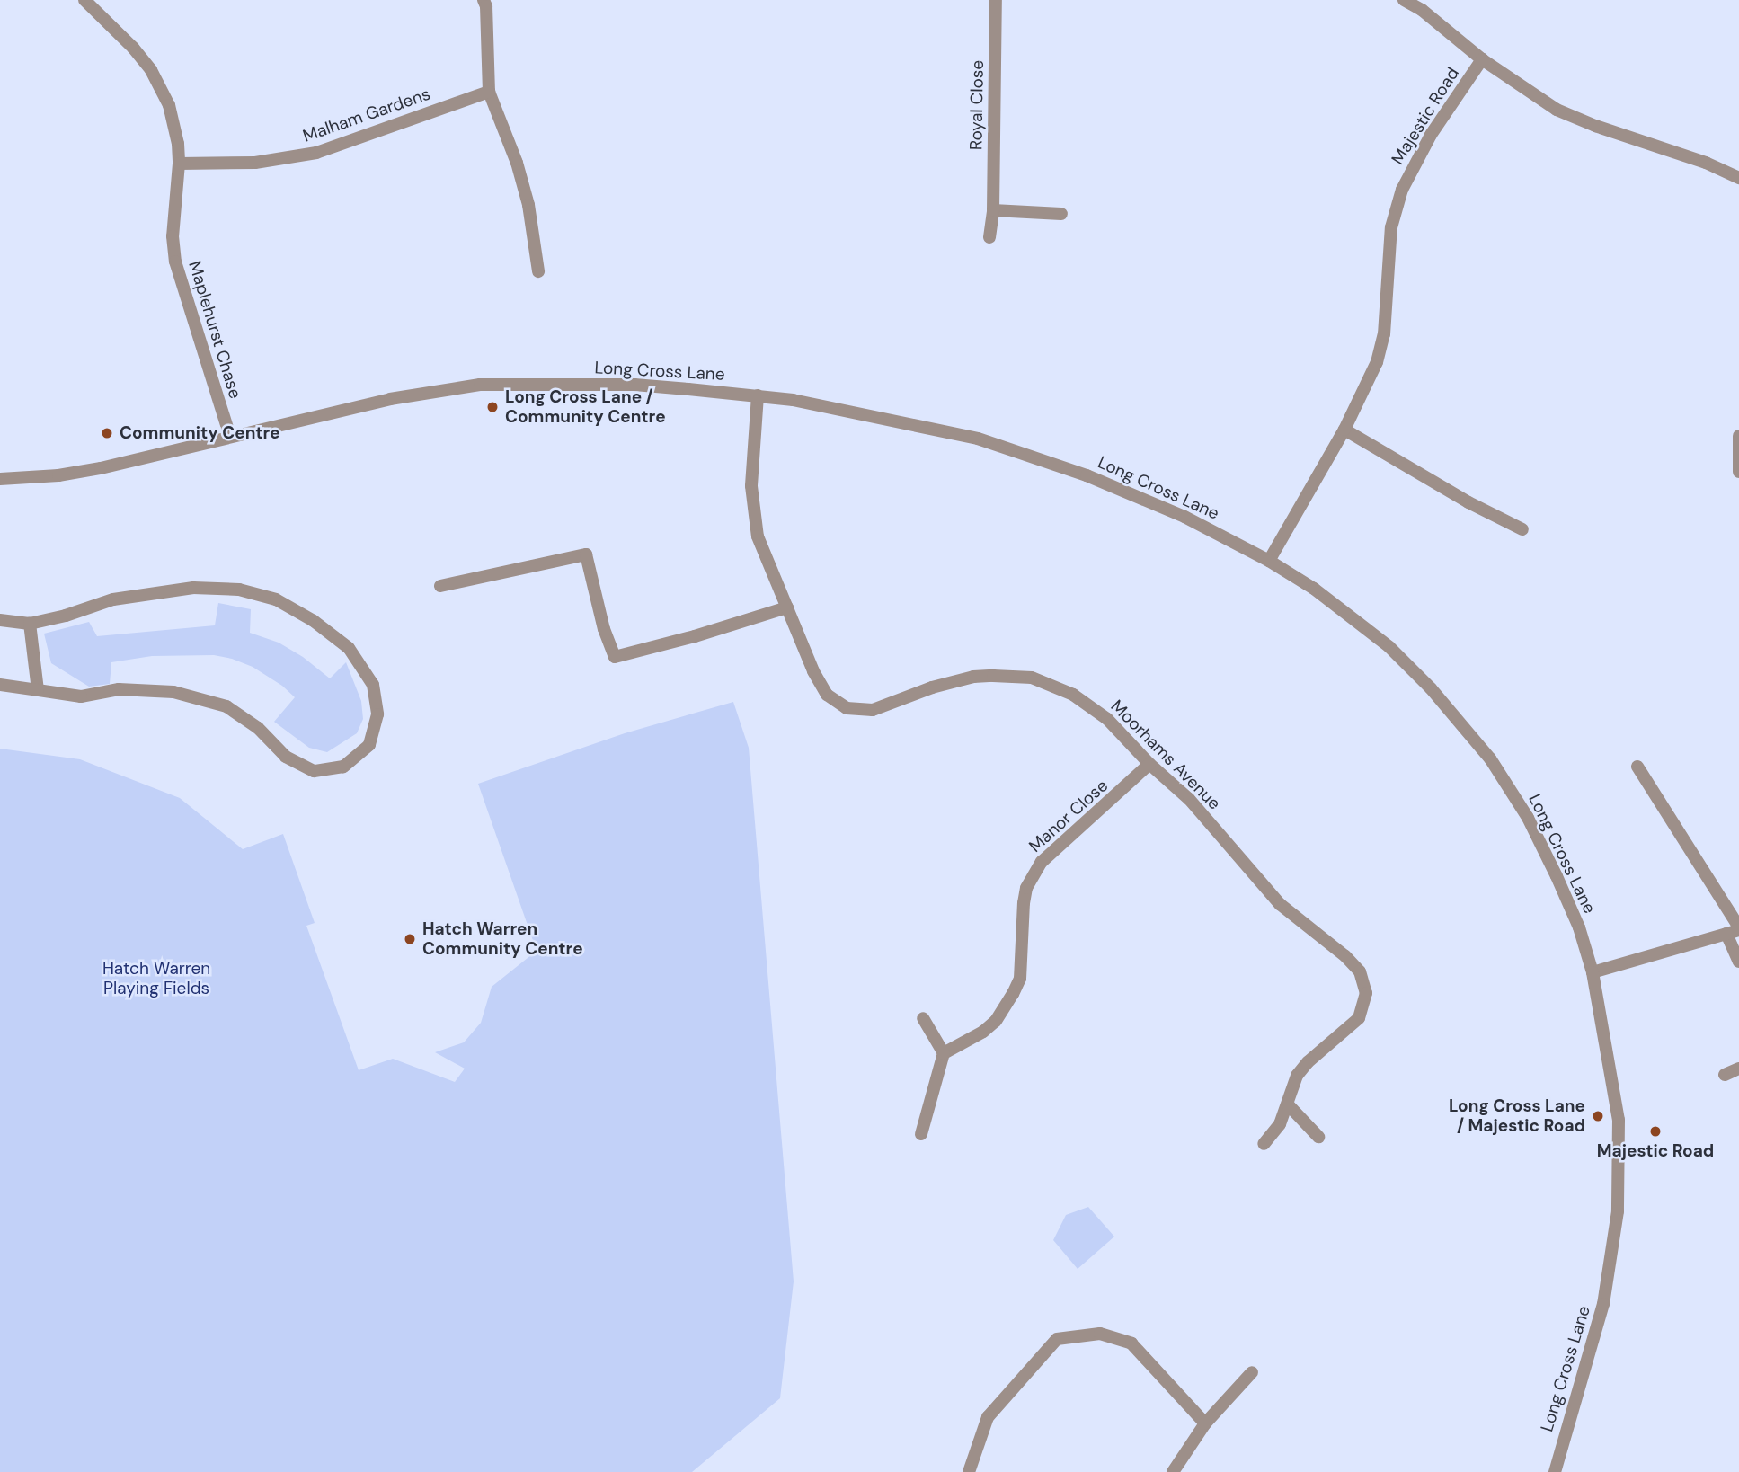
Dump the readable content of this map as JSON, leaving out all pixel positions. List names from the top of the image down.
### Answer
{
  "streets": {
    "street": [
      "Royal Close",
      "Malham Gardens",
      "Majestic Road",
      "Maplehurst Chase",
      "Long Cross Lane",
      "Moorhams Avenue",
      "Manor Close"
    ]
  },
  "crossings": [
    ["Malham Gardens", "Maplehurst Chase"],
    ["Majestic Road", "Long Cross Lane"],
    ["Maplehurst Chase", "Long Cross Lane"],
    ["Long Cross Lane", "Moorhams Avenue"],
    ["Moorhams Avenue", "Manor Close"]
  ],
  "parks": ["Hatch Warren Playing Fields"],
  "places": [
    "Long Cross Lane / Community Centre",
    "Community Centre",
    "Hatch Warren Community Centre",
    "Long Cross Lane / Majestic Road",
    "Majestic Road"
  ]
}
